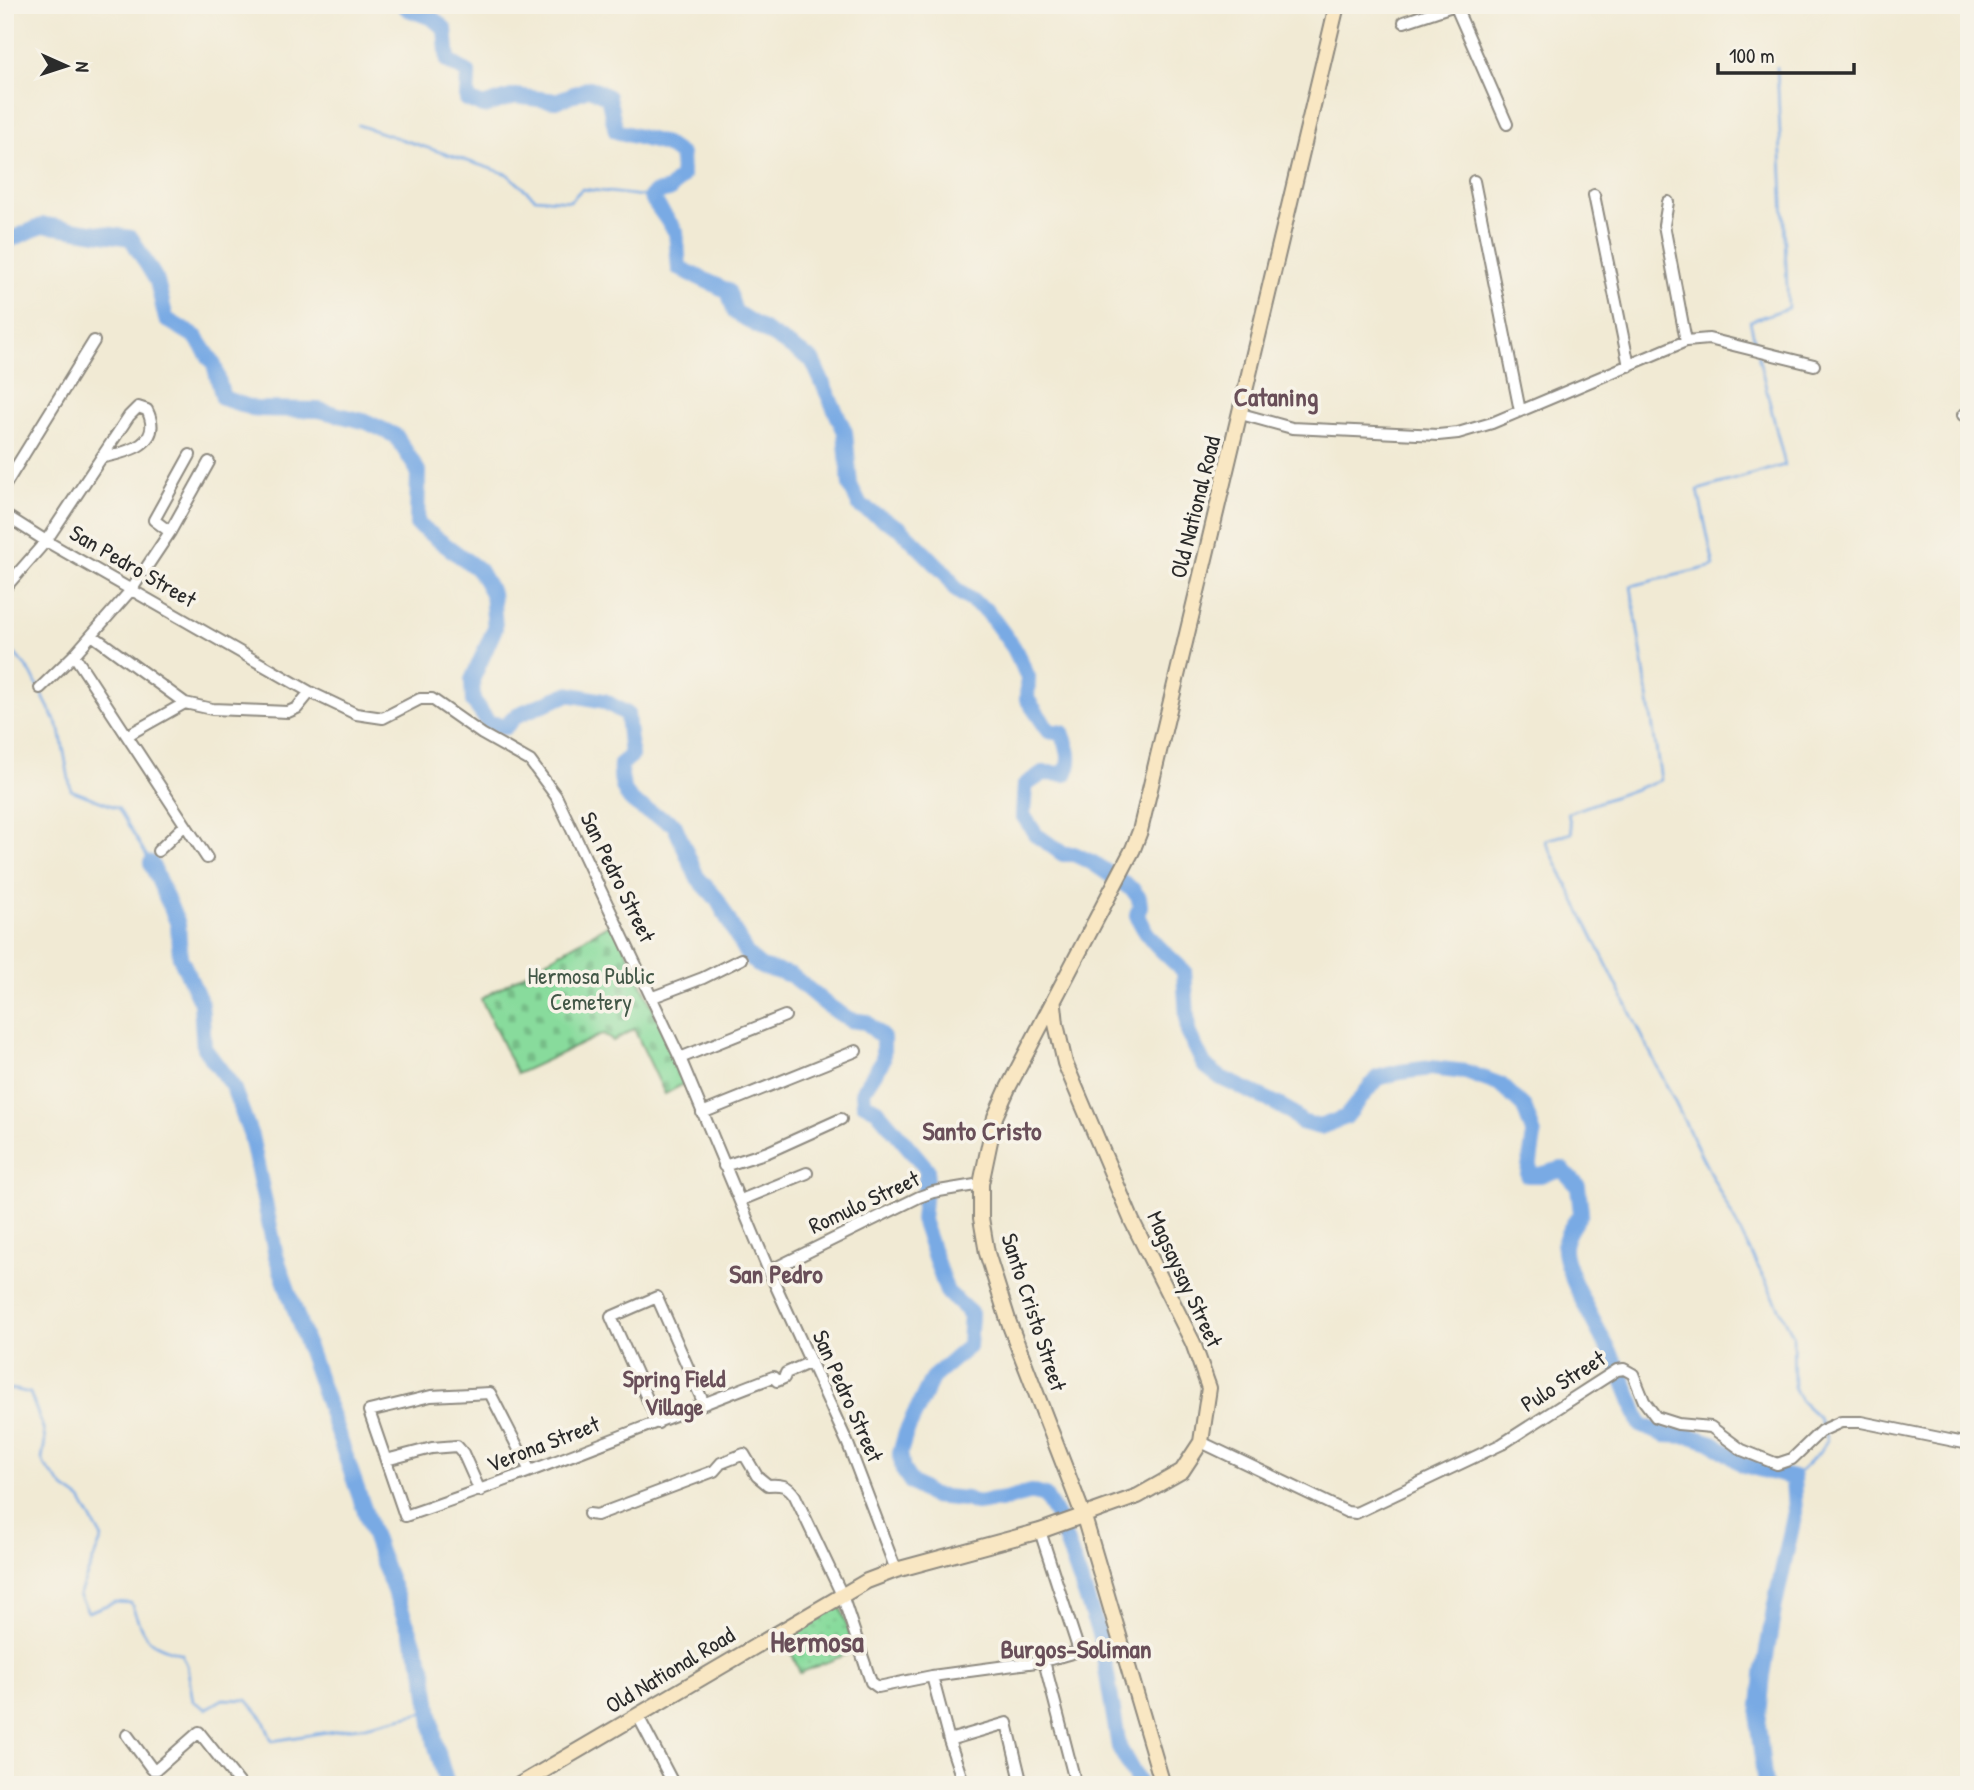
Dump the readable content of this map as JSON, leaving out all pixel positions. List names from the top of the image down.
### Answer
{
  "streets": {
    "main road": ["Old National Road", "Magsaysay Street", "Santo Cristo Street"],
    "street": [
      "San Pedro Street",
      "Romulo Street",
      "Pulo Street",
      "Verona Street"
    ]
  },
  "crossings": [
    ["Old National Road", "San Pedro Street"],
    ["Old National Road", "Magsaysay Street"],
    ["Old National Road", "Santo Cristo Street"],
    ["San Pedro Street", "Romulo Street"],
    ["San Pedro Street", "Verona Street"],
    ["Romulo Street", "Santo Cristo Street"],
    ["Magsaysay Street", "Santo Cristo Street"],
    ["Magsaysay Street", "Pulo Street"]
  ],
  "districts": [
    "Cataning",
    "Santo Cristo",
    "San Pedro",
    "Spring Field Village",
    "Hermosa",
    "Burgos-Soliman"
  ],
  "parks": ["Hermosa Public Cemetery"],
  "scale_bar": "100 m",
  "north": "right"
}
